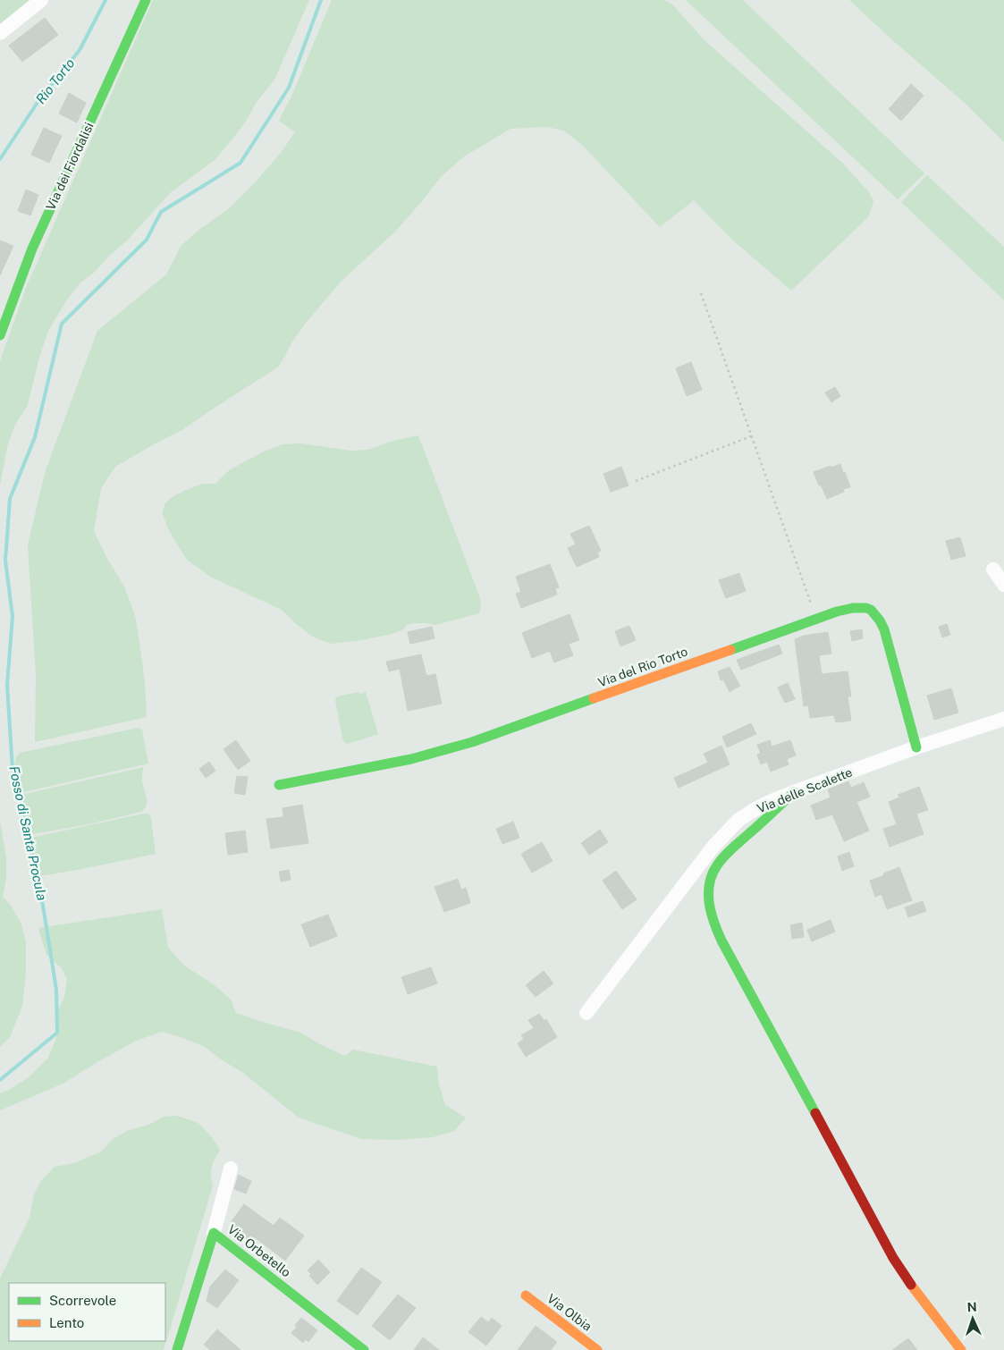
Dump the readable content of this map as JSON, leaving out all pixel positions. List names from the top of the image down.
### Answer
{
  "streets": {
    "street": [
      "Via dei Fiordalisi",
      "Via del Rio Torto",
      "Via delle Scalette",
      "Via Orbetello",
      "Via Olbia"
    ]
  },
  "crossings": [
    ["Via del Rio Torto", "Via delle Scalette"]
  ],
  "water": ["Rio Torto", "Fosso di Santa Procula"],
  "legend": ["Scorrevole", "Lento"],
  "north": "top"
}
